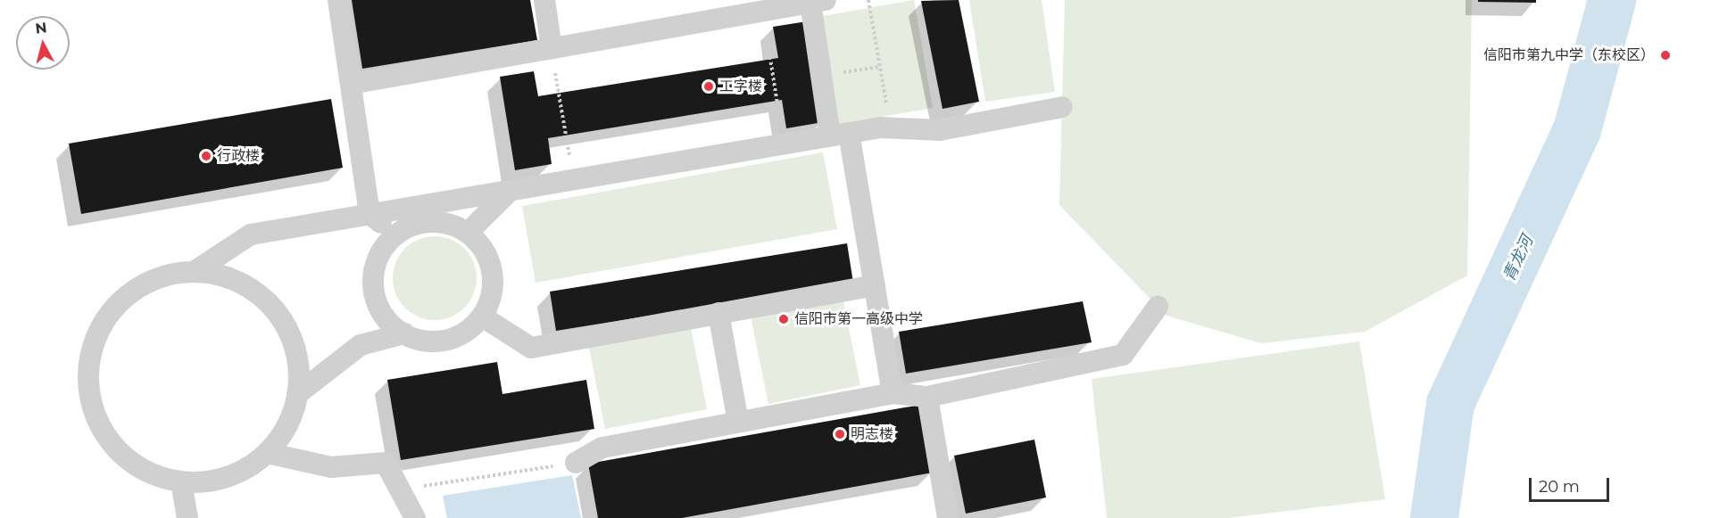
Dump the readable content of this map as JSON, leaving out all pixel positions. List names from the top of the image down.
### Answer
{
  "water": ["青龙河"],
  "places": [
    "信阳市第九中学（东校区）",
    "工字楼",
    "行政楼",
    "信阳市第一高级中学",
    "明志楼"
  ],
  "scale_bar": "20 m",
  "north": "top"
}
